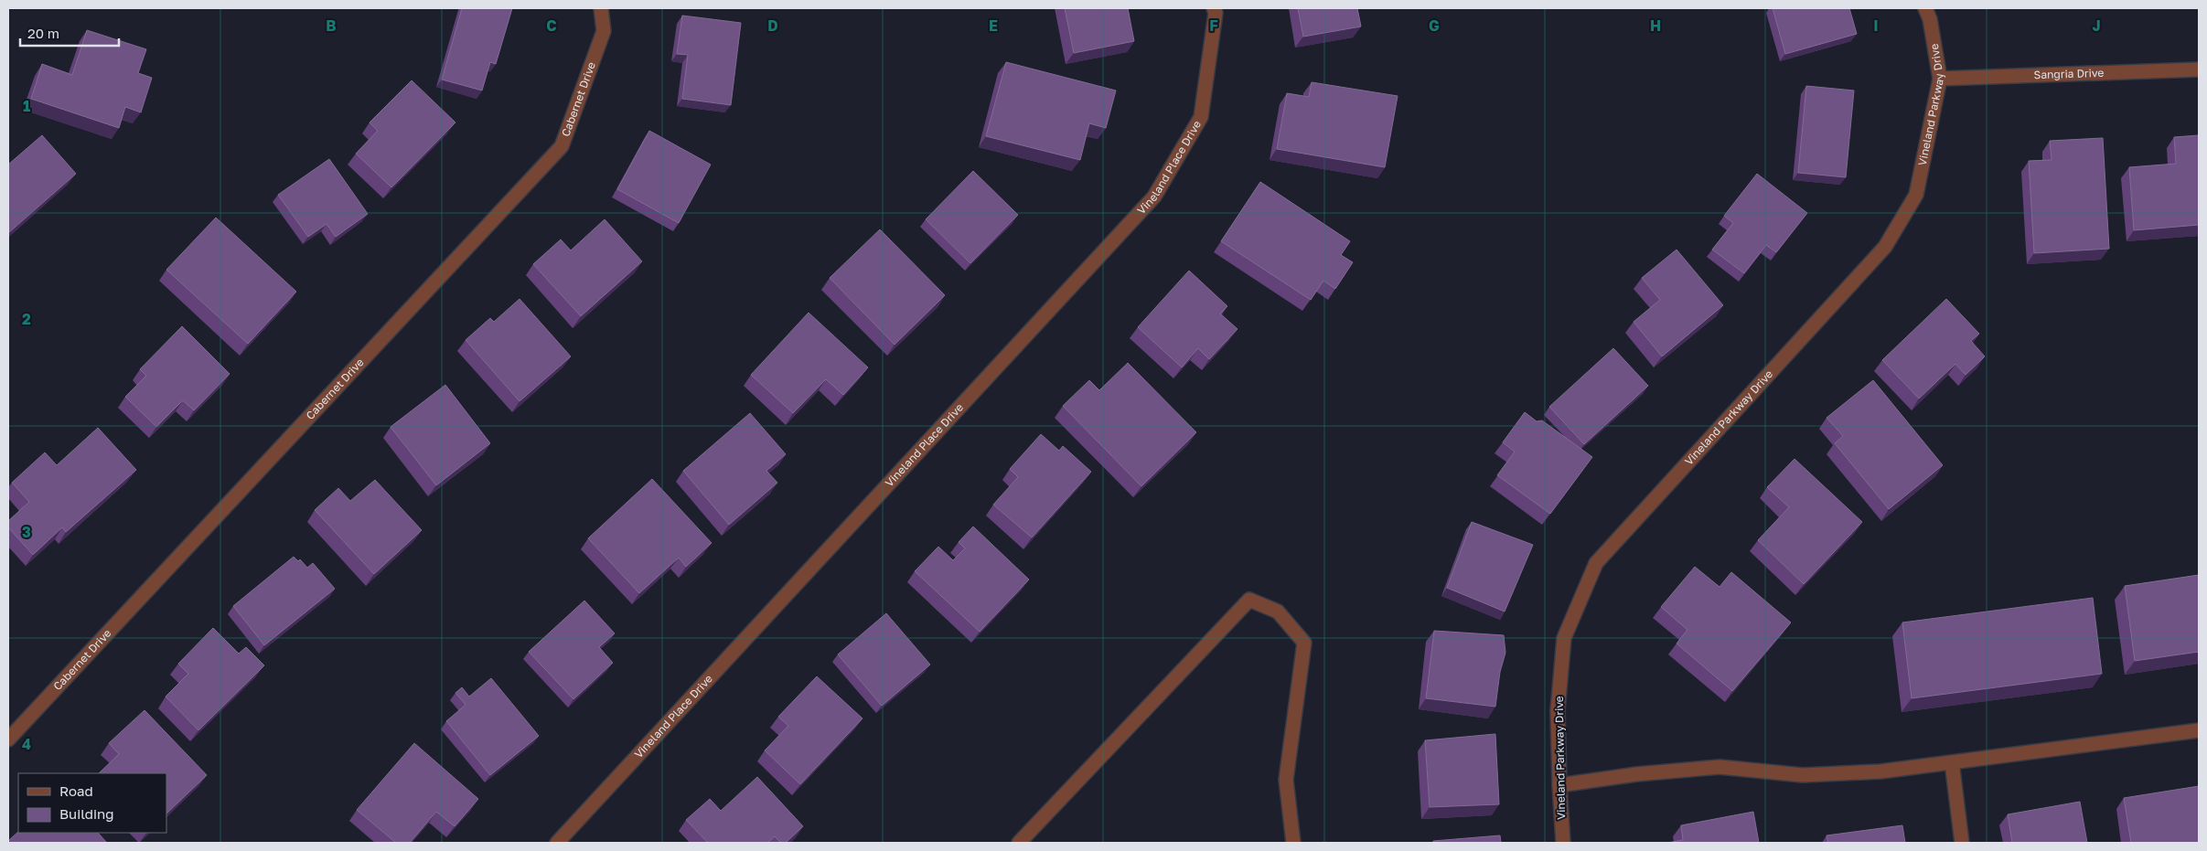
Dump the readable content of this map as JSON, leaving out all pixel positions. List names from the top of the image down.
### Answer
{
  "streets": {
    "street": [
      "Sangria Drive",
      "Cabernet Drive",
      "Vineland Parkway Drive",
      "Vineland Place Drive"
    ]
  },
  "crossings": [
    ["Sangria Drive", "Vineland Parkway Drive"]
  ],
  "legend": ["Road", "Building"],
  "scale_bar": "20 m",
  "grid": {
    "columns": [
      "B",
      "C",
      "D",
      "E",
      "F",
      "G",
      "H",
      "I",
      "J"
    ],
    "rows": [
      "1",
      "2",
      "3",
      "4"
    ]
  }
}
